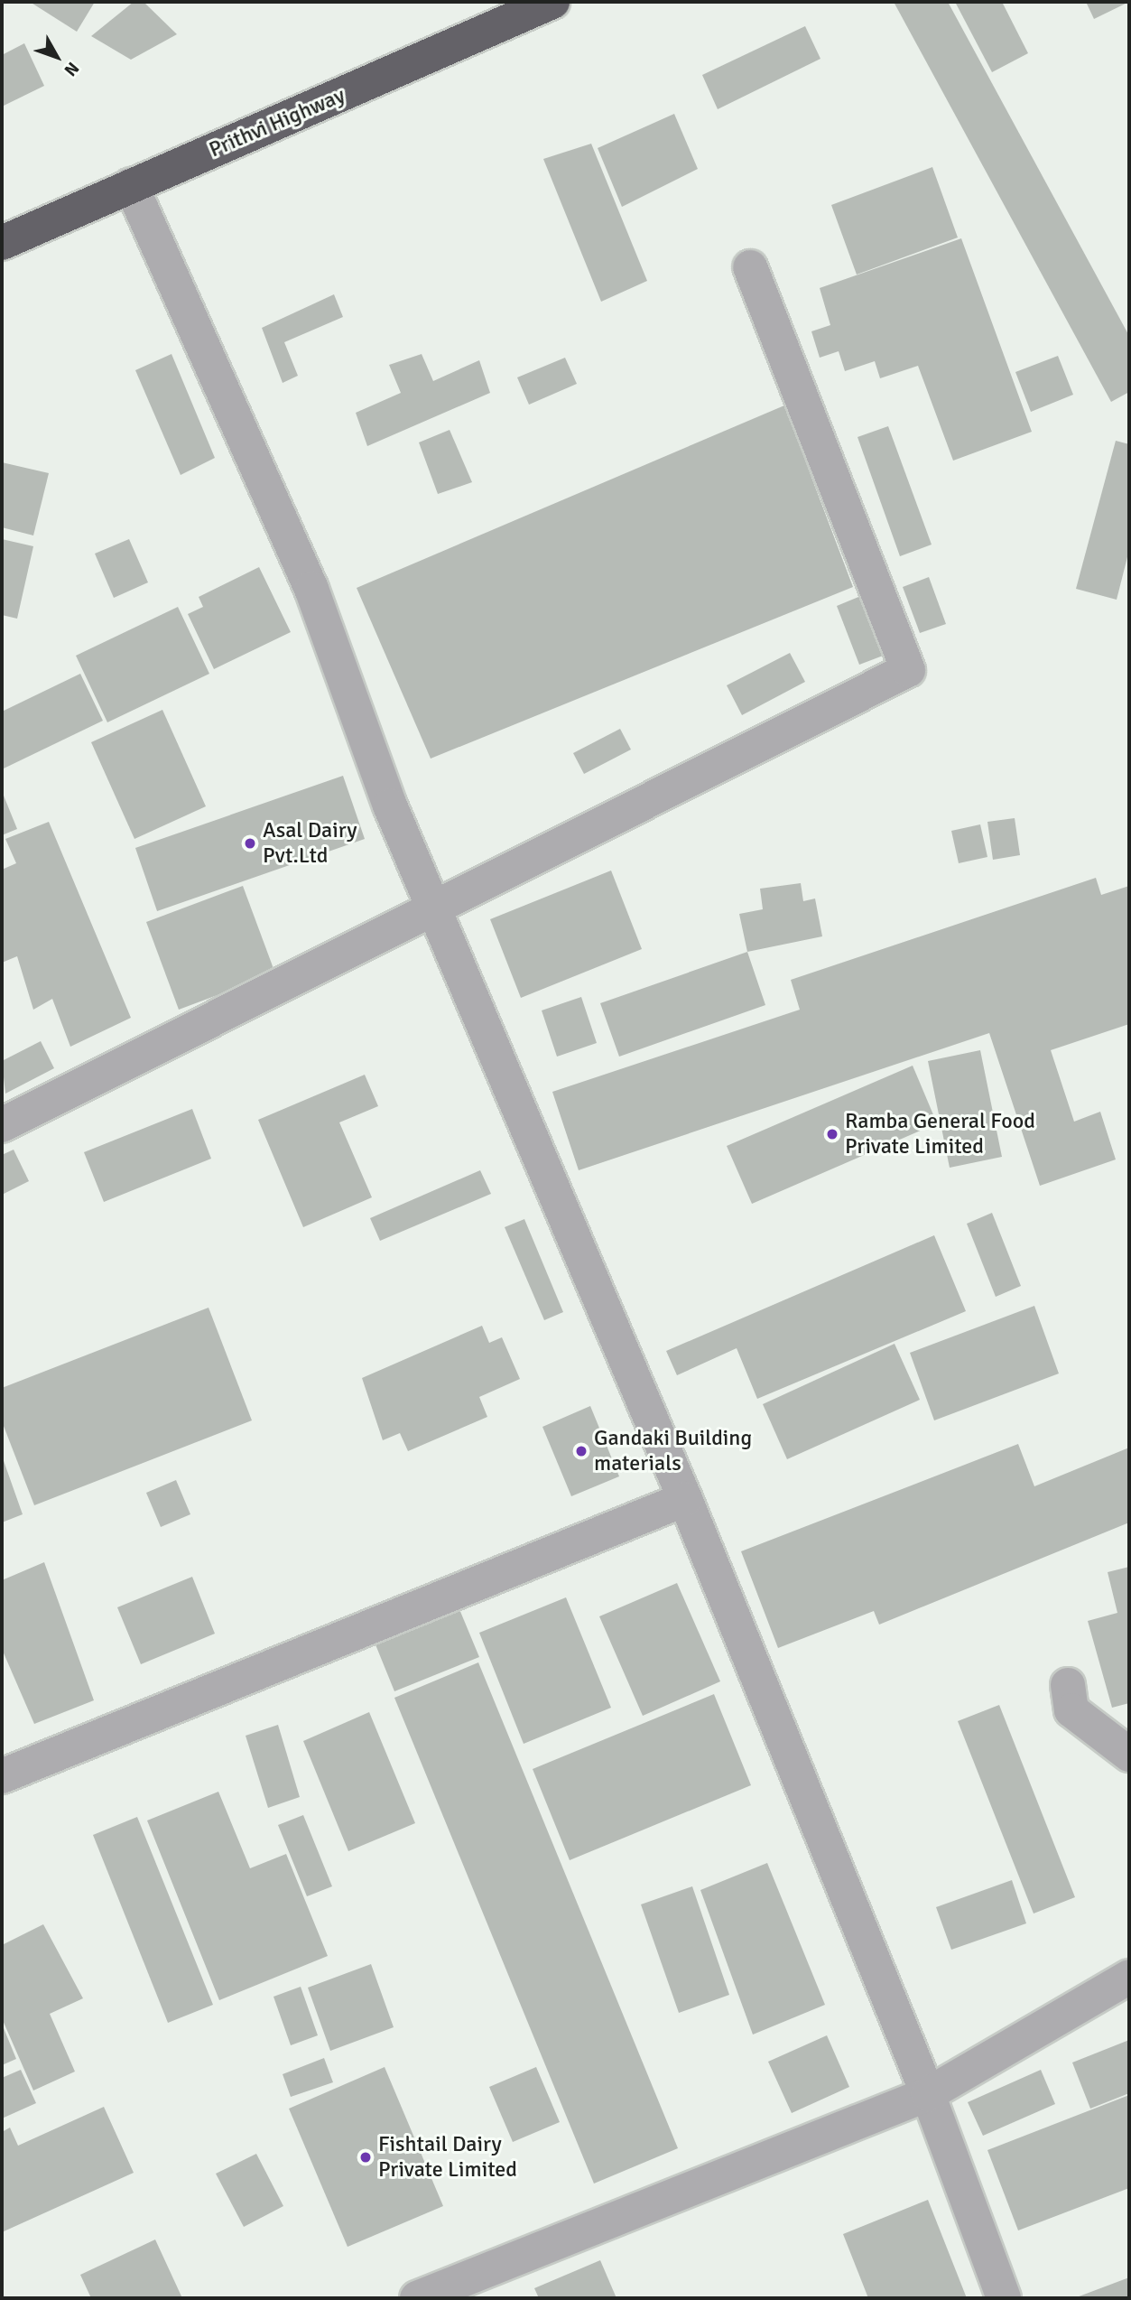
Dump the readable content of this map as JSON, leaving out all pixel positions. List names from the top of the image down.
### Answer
{
  "streets": {
    "highway": ["Prithvi Highway"]
  },
  "places": [
    "Asal Dairy Pvt.Ltd",
    "Ramba General Food Private Limited",
    "Gandaki Building materials",
    "Fishtail Dairy Private Limited"
  ],
  "north": "bottom right"
}
